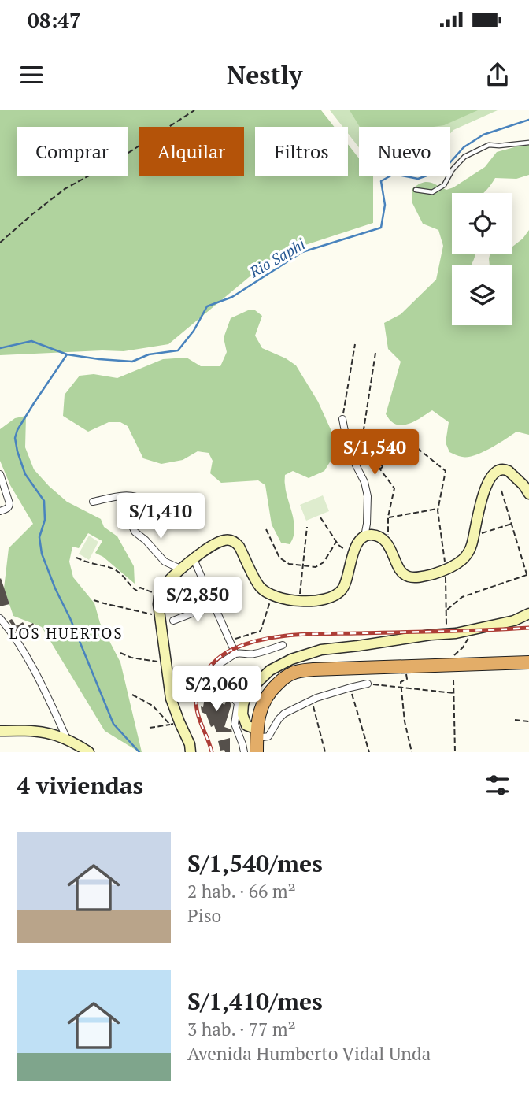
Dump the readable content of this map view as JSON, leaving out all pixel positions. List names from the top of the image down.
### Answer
{
  "districts": ["LOS HUERTOS"],
  "water": ["Rio Saphi"],
  "page": {
    "status": "08:47",
    "header": "Nestly",
    "chip": [
      "Comprar",
      "Alquilar",
      "Filtros",
      "Nuevo"
    ],
    "price": [
      "S/1,540",
      "S/1,410",
      "S/2,850",
      "S/2,060"
    ],
    "heading": "4 viviendas",
    "list": [
      {
        "name": "S/1,540/mes",
        "note": "2 hab. · 66 m² · Piso"
      },
      {
        "name": "S/1,410/mes",
        "note": "3 hab. · 77 m² · Avenida Humberto Vidal Unda"
      }
    ]
  }
}
